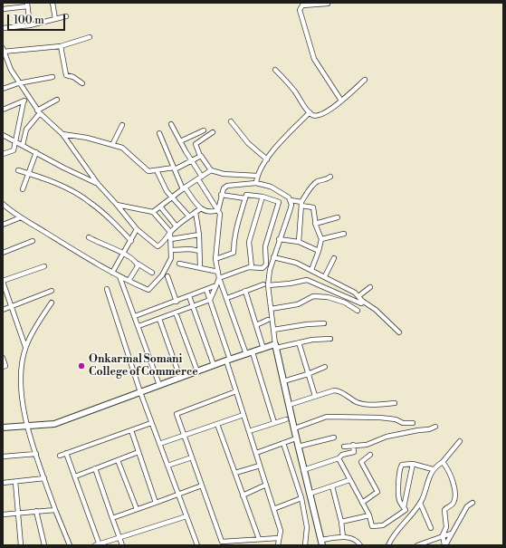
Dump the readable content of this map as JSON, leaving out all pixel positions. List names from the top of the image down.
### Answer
{
  "places": ["Onkarmal Somani College of Commerce"],
  "scale_bar": "100 m"
}
